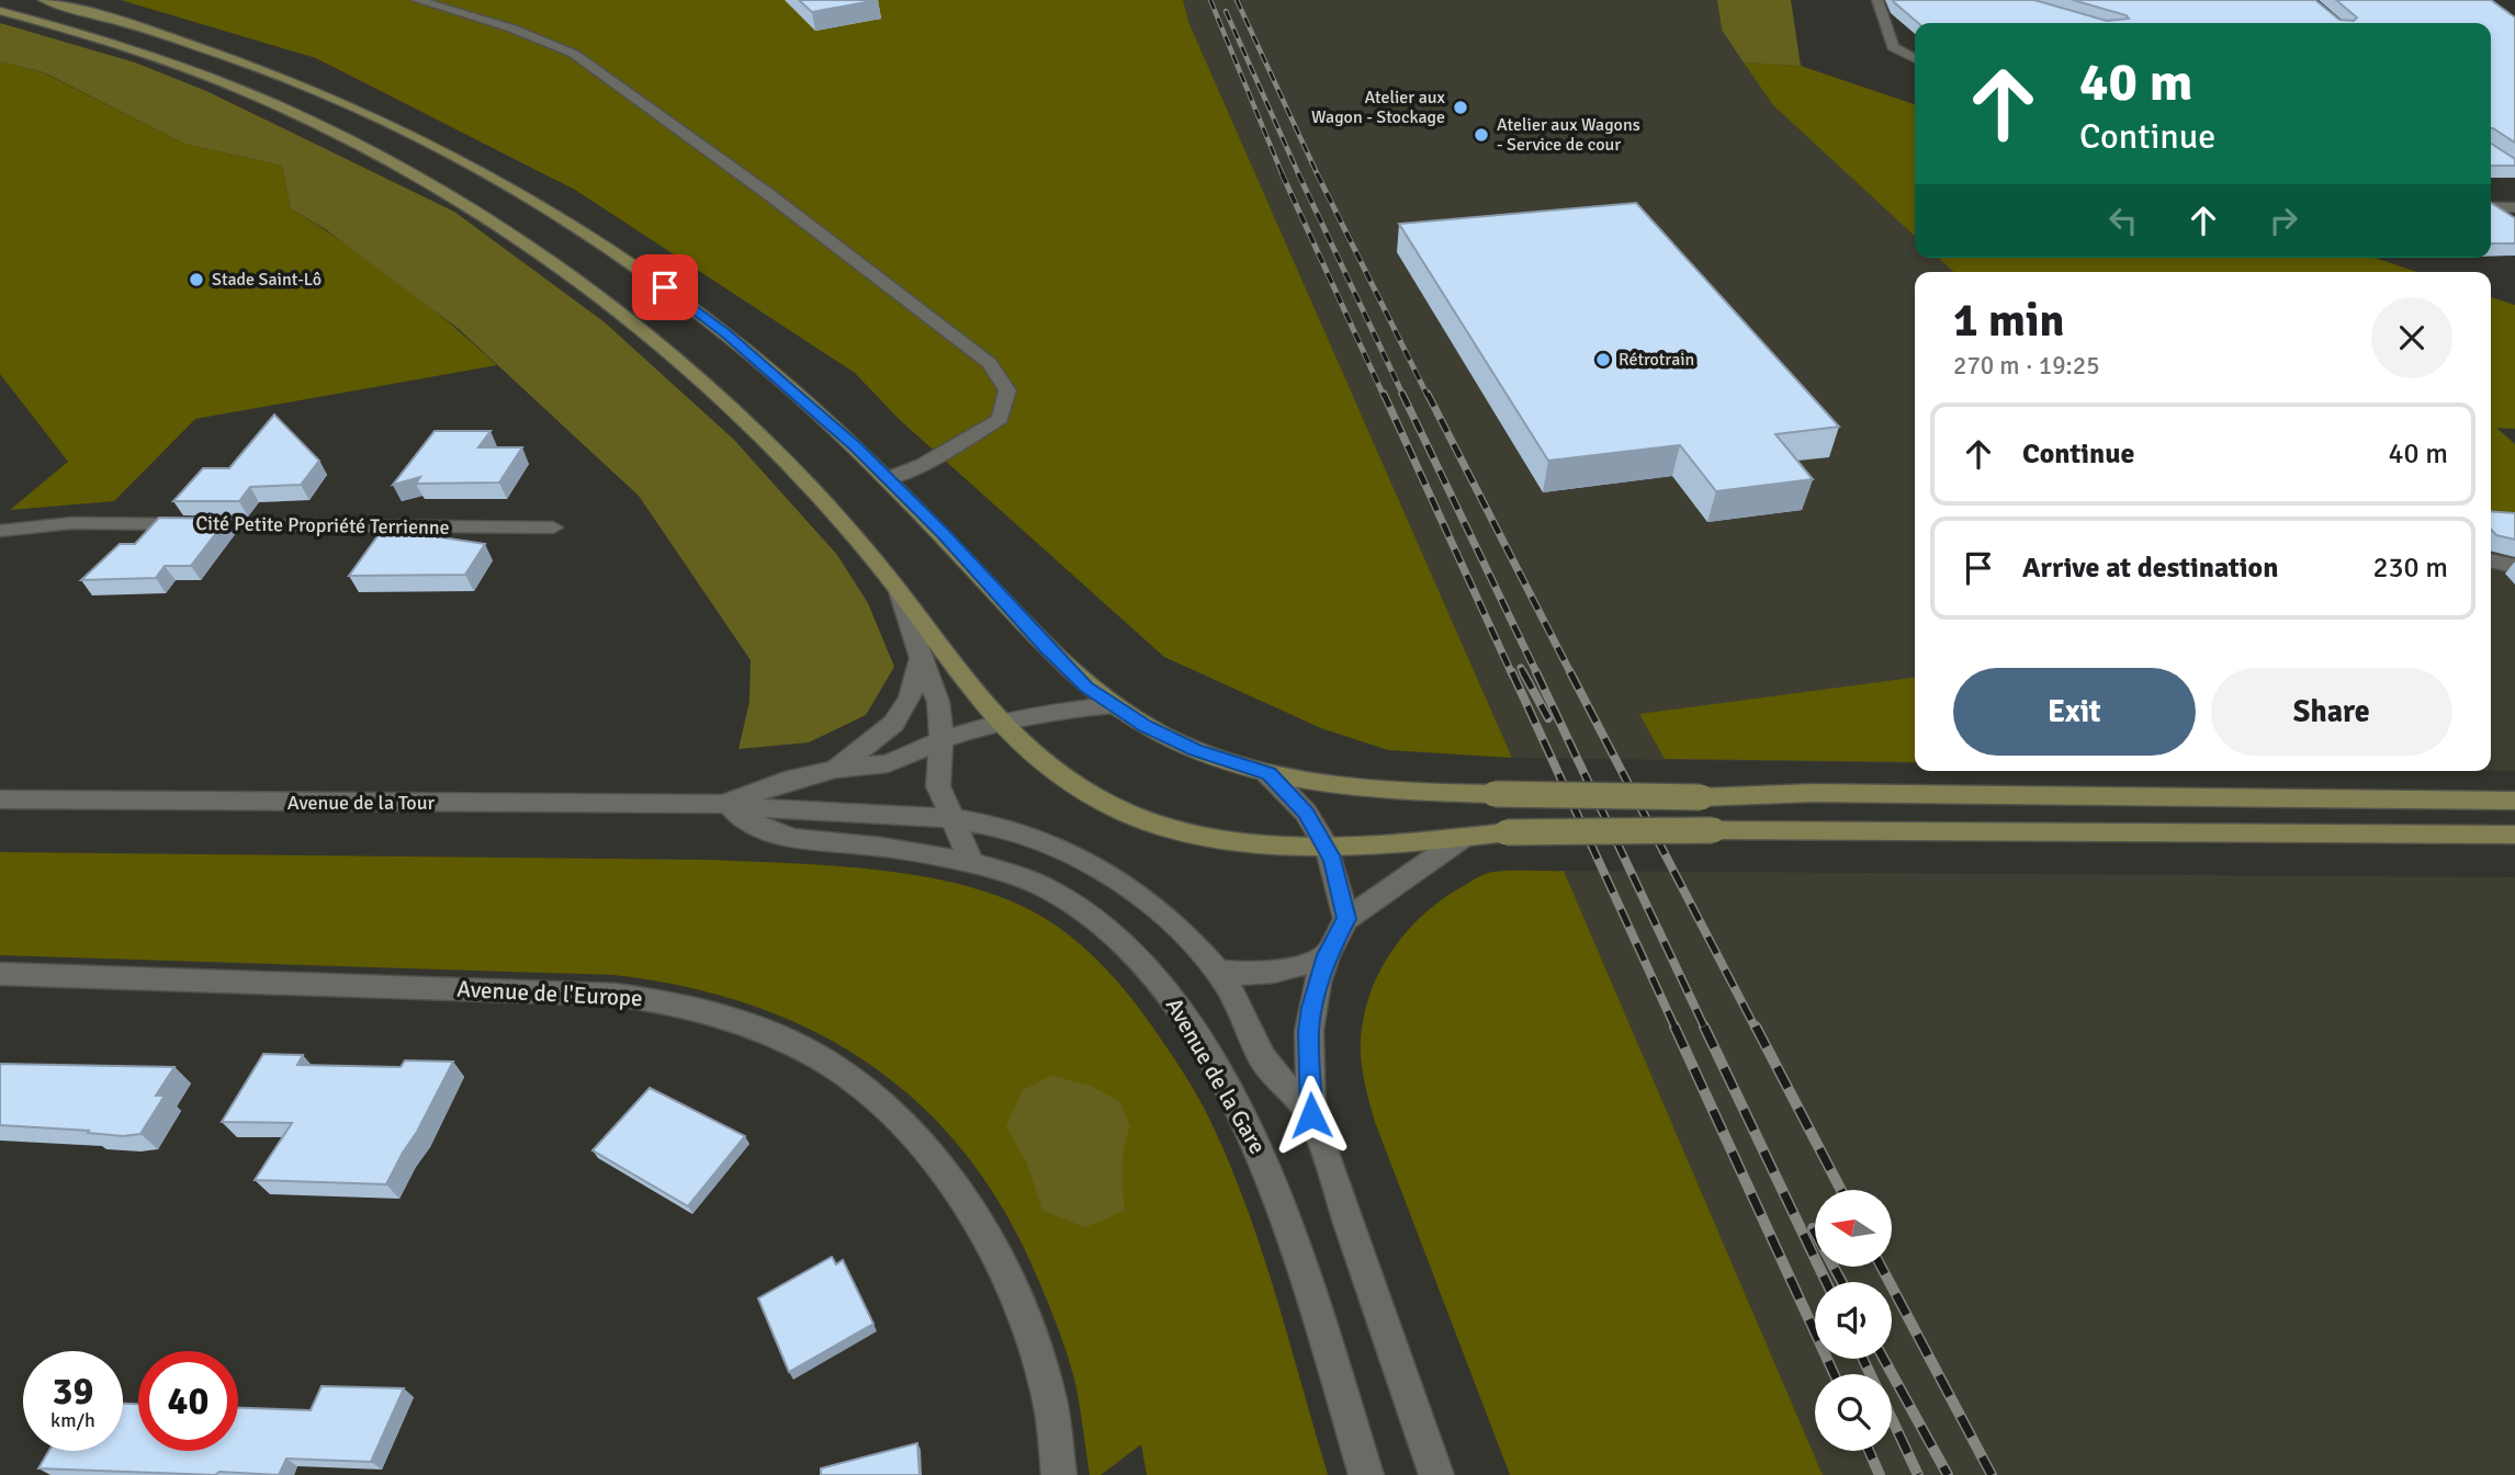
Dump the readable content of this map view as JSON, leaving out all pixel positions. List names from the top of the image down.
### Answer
{
  "streets": {
    "street": [
      "Cité Petite Propriété Terrienne",
      "Avenue de la Tour",
      "Avenue de l'Europe",
      "Avenue de la Gare"
    ]
  },
  "crossings": [
    ["Avenue de la Tour", "Avenue de la Gare"]
  ],
  "places": [
    "Atelier aux Wagon - Stockage",
    "Atelier aux Wagons - Service de cour",
    "Stade Saint-Lô",
    "Rétrotrain"
  ],
  "north": "left",
  "page": {
    "turn": ["40 m", "Continue"],
    "heading": ["1 min", "270 m · 19:25"],
    "list": [
      {
        "name": "Continue",
        "value": "40 m"
      },
      {
        "name": "Arrive at destination",
        "value": "230 m"
      }
    ],
    "buttons": ["Exit", "Share"],
    "speed": "39 km/h",
    "limit": "40"
  }
}
